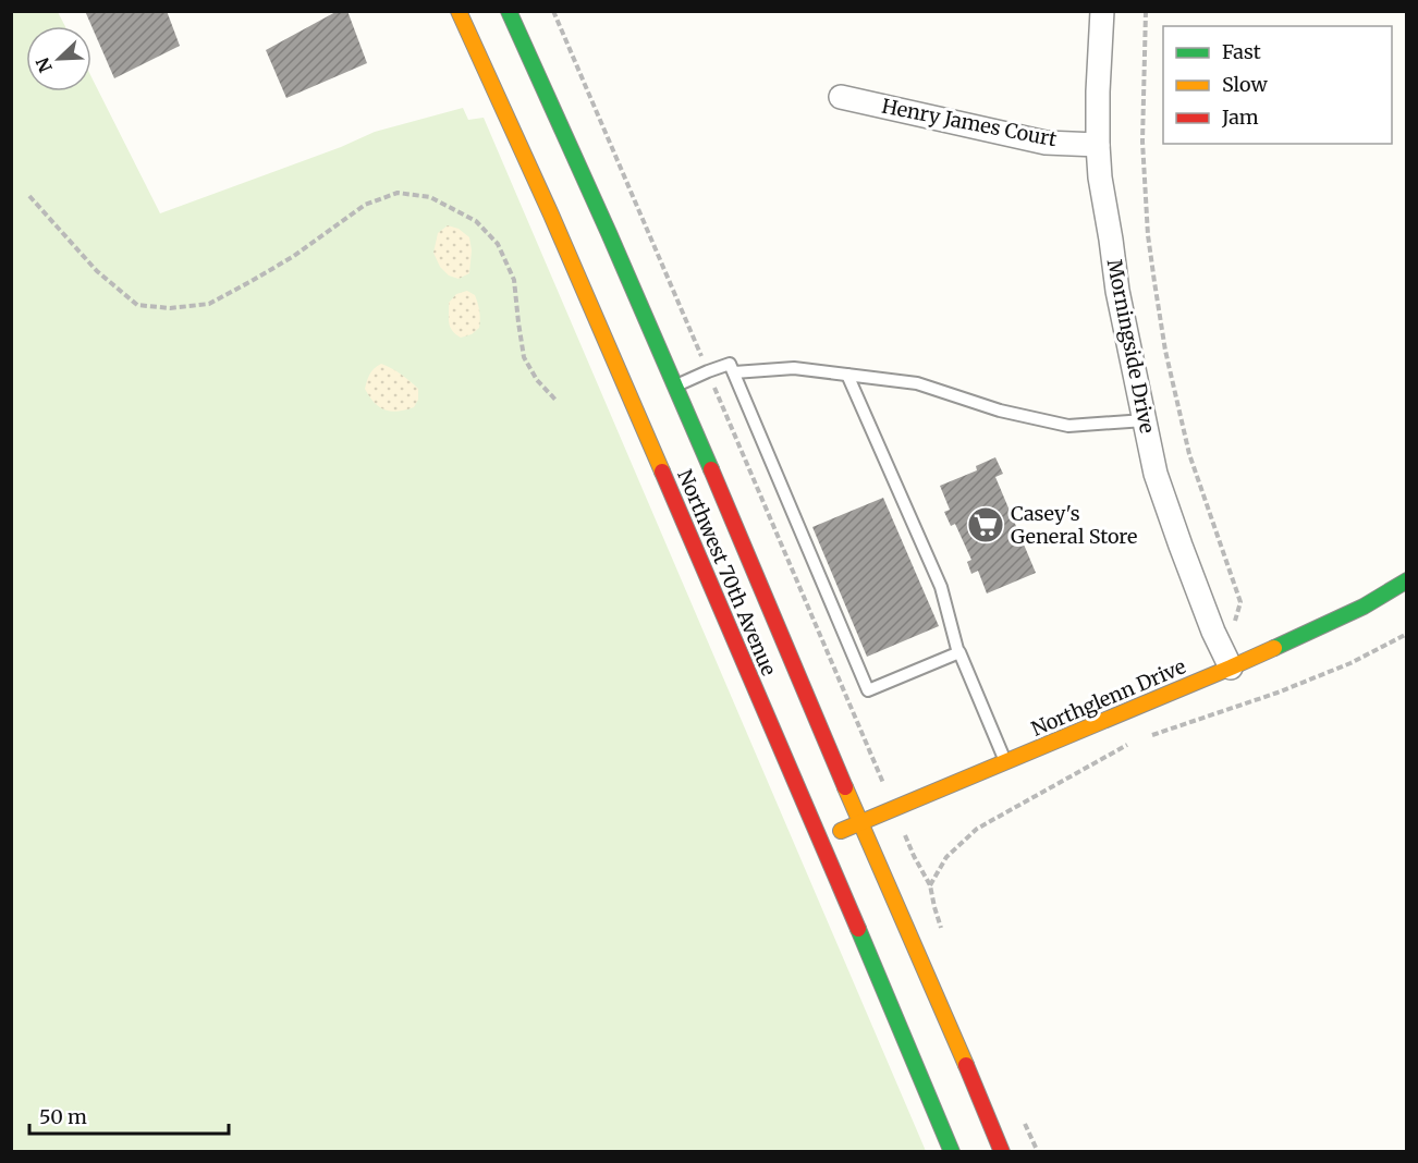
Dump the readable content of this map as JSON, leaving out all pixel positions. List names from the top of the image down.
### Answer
{
  "streets": {
    "main road": ["Northwest 70th Avenue", "Northglenn Drive"],
    "street": ["Henry James Court", "Morningside Drive"]
  },
  "crossings": [
    ["Henry James Court", "Morningside Drive"],
    ["Morningside Drive", "Northglenn Drive"],
    ["Northwest 70th Avenue", "Northglenn Drive"]
  ],
  "places": {
    "supermarket": ["Casey's General Store"]
  },
  "legend": ["Fast", "Slow", "Jam"],
  "scale_bar": "50 m",
  "north": "bottom left"
}
